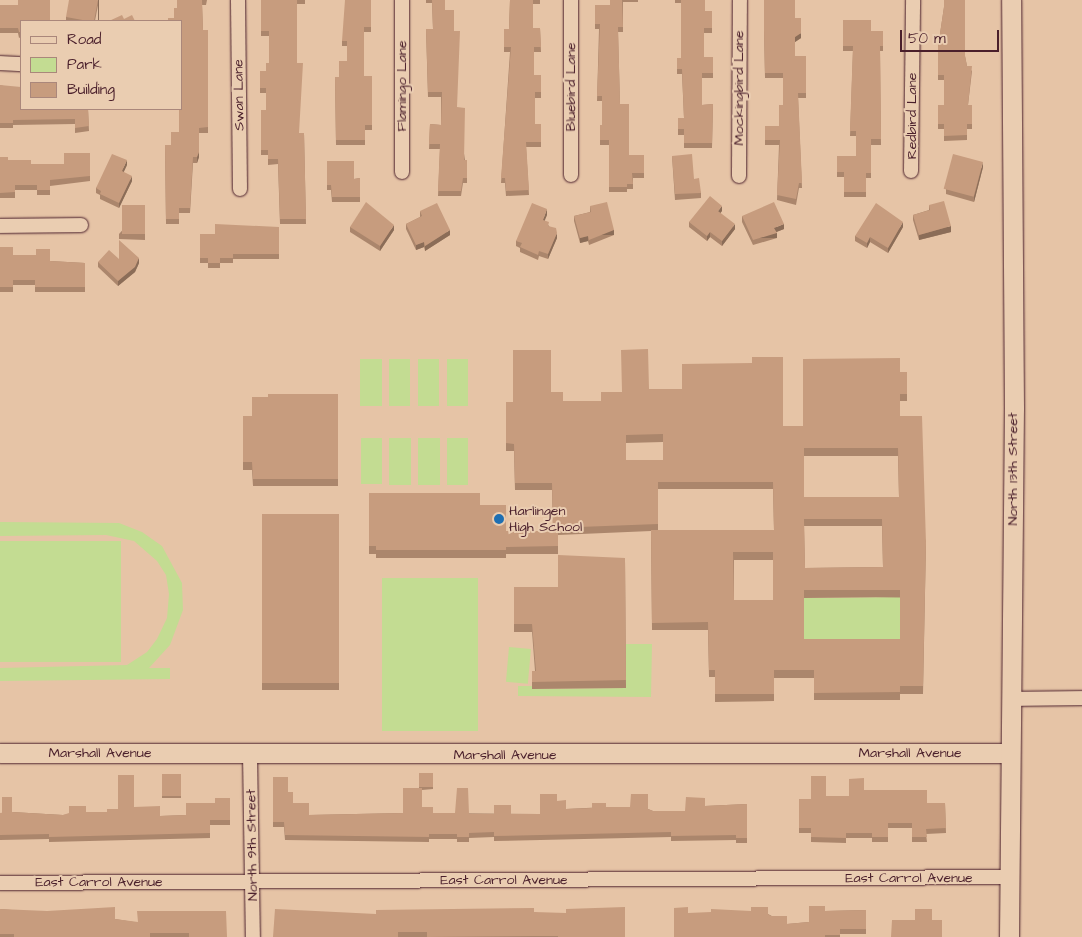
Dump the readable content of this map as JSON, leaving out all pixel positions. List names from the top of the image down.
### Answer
{
  "streets": {
    "street": [
      "Flamingo Lane",
      "Bluebird Lane",
      "Mockingbird Lane",
      "Swan Lane",
      "Redbird Lane",
      "North 13th Street",
      "Marshall Avenue",
      "North 9th Street",
      "East Carrol Avenue"
    ]
  },
  "crossings": [
    ["North 13th Street", "Marshall Avenue"],
    ["North 13th Street", "East Carrol Avenue"],
    ["Marshall Avenue", "North 9th Street"],
    ["North 9th Street", "East Carrol Avenue"]
  ],
  "places": ["Harlingen High School"],
  "legend": ["Road", "Park", "Building"],
  "scale_bar": "50 m"
}
